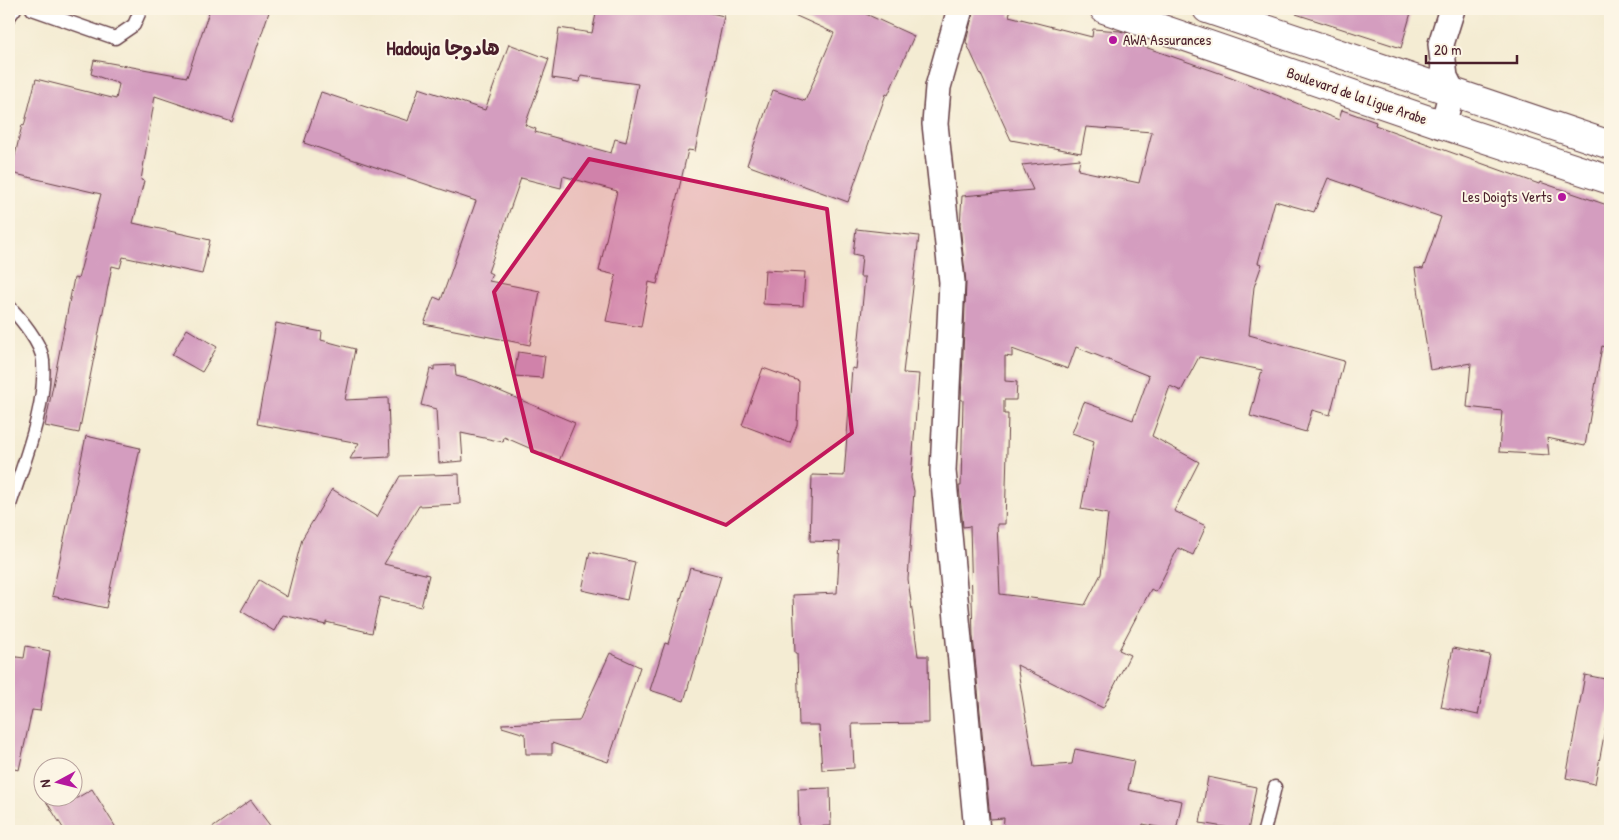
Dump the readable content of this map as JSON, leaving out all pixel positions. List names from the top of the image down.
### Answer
{
  "streets": {
    "main road": ["Boulevard de la Ligue Arabe"]
  },
  "districts": ["Hadouja هادوجا"],
  "places": ["AWA Assurances", "Les Doigts Verts"],
  "scale_bar": "20 m",
  "north": "left"
}
